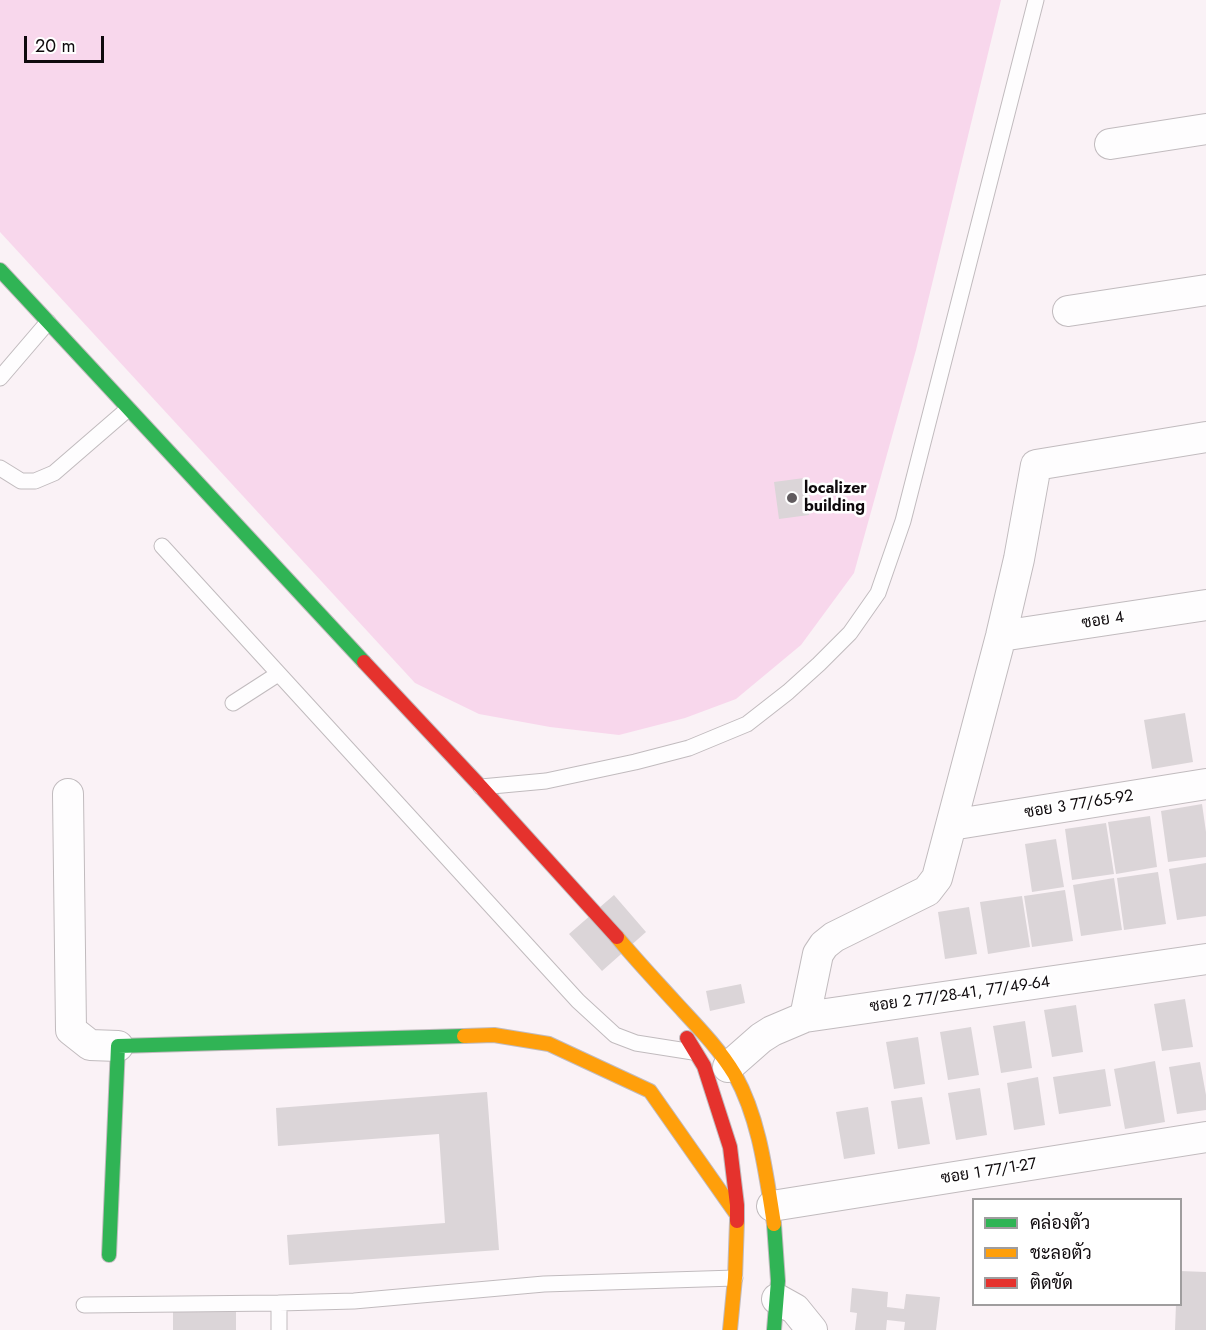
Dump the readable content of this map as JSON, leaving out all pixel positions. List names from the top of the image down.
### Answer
{
  "streets": {
    "street": [
      "ซอย 4",
      "ซอย 3 77/65-92",
      "ซอย 2 77/28-41, 77/49-64",
      "ซอย 1 77/1-27"
    ]
  },
  "places": ["localizer building"],
  "legend": ["คล่องตัว", "ชะลอตัว", "ติดขัด"],
  "scale_bar": "20 m"
}
